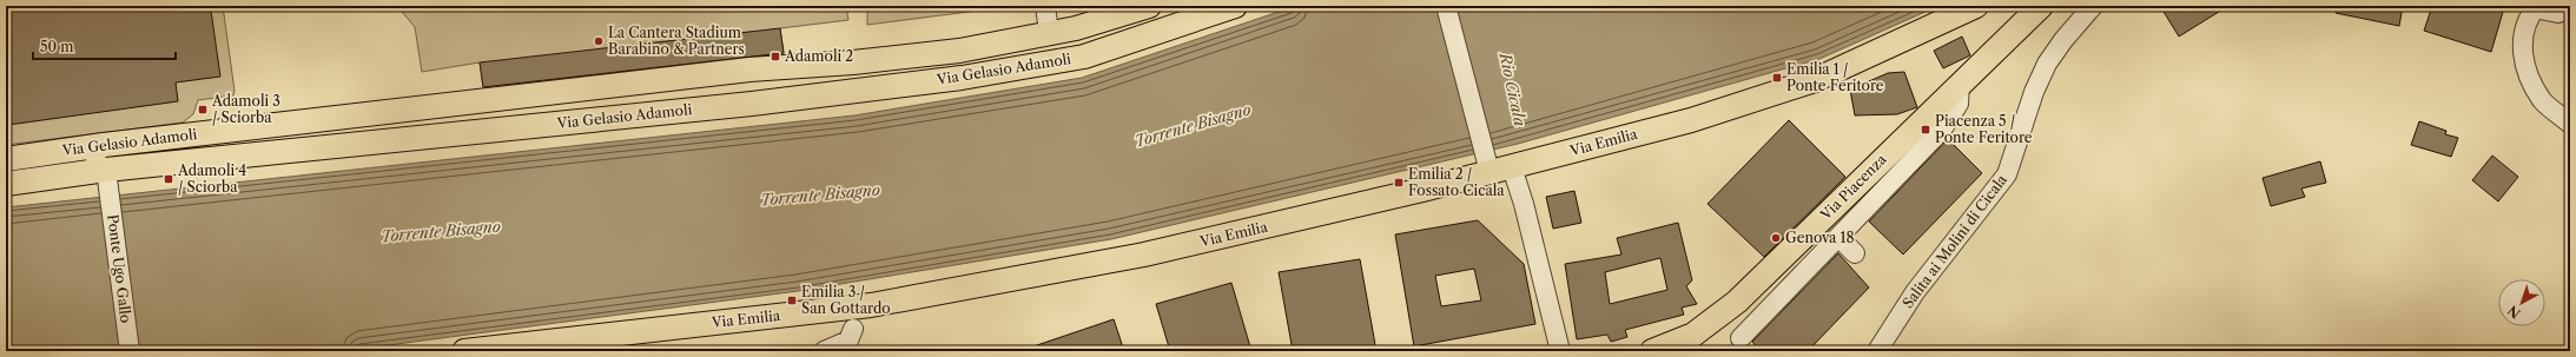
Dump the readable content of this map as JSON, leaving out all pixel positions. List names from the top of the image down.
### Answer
{
  "streets": {
    "main road": ["Via Gelasio Adamoli", "Via Emilia", "Via Piacenza"],
    "street": ["Salita ai Molini di Cicala", "Ponte Ugo Gallo"]
  },
  "crossings": [
    ["Via Gelasio Adamoli", "Ponte Ugo Gallo"]
  ],
  "water": ["Rio Cicala", "Torrente Bisagno"],
  "places": {
    "other": ["La Cantera Stadium Barabino & Partners", "Genova 18"],
    "transit": [
      "Adamoli 2",
      "Emilia 1 / Ponte Feritore",
      "Adamoli 3 / Sciorba",
      "Piacenza 5 / Ponte Feritore",
      "Adamoli 4 / Sciorba",
      "Emilia 2 / Fossato Cicala",
      "Emilia 3 / San Gottardo"
    ]
  },
  "scale_bar": "50 m",
  "north": "bottom left"
}
